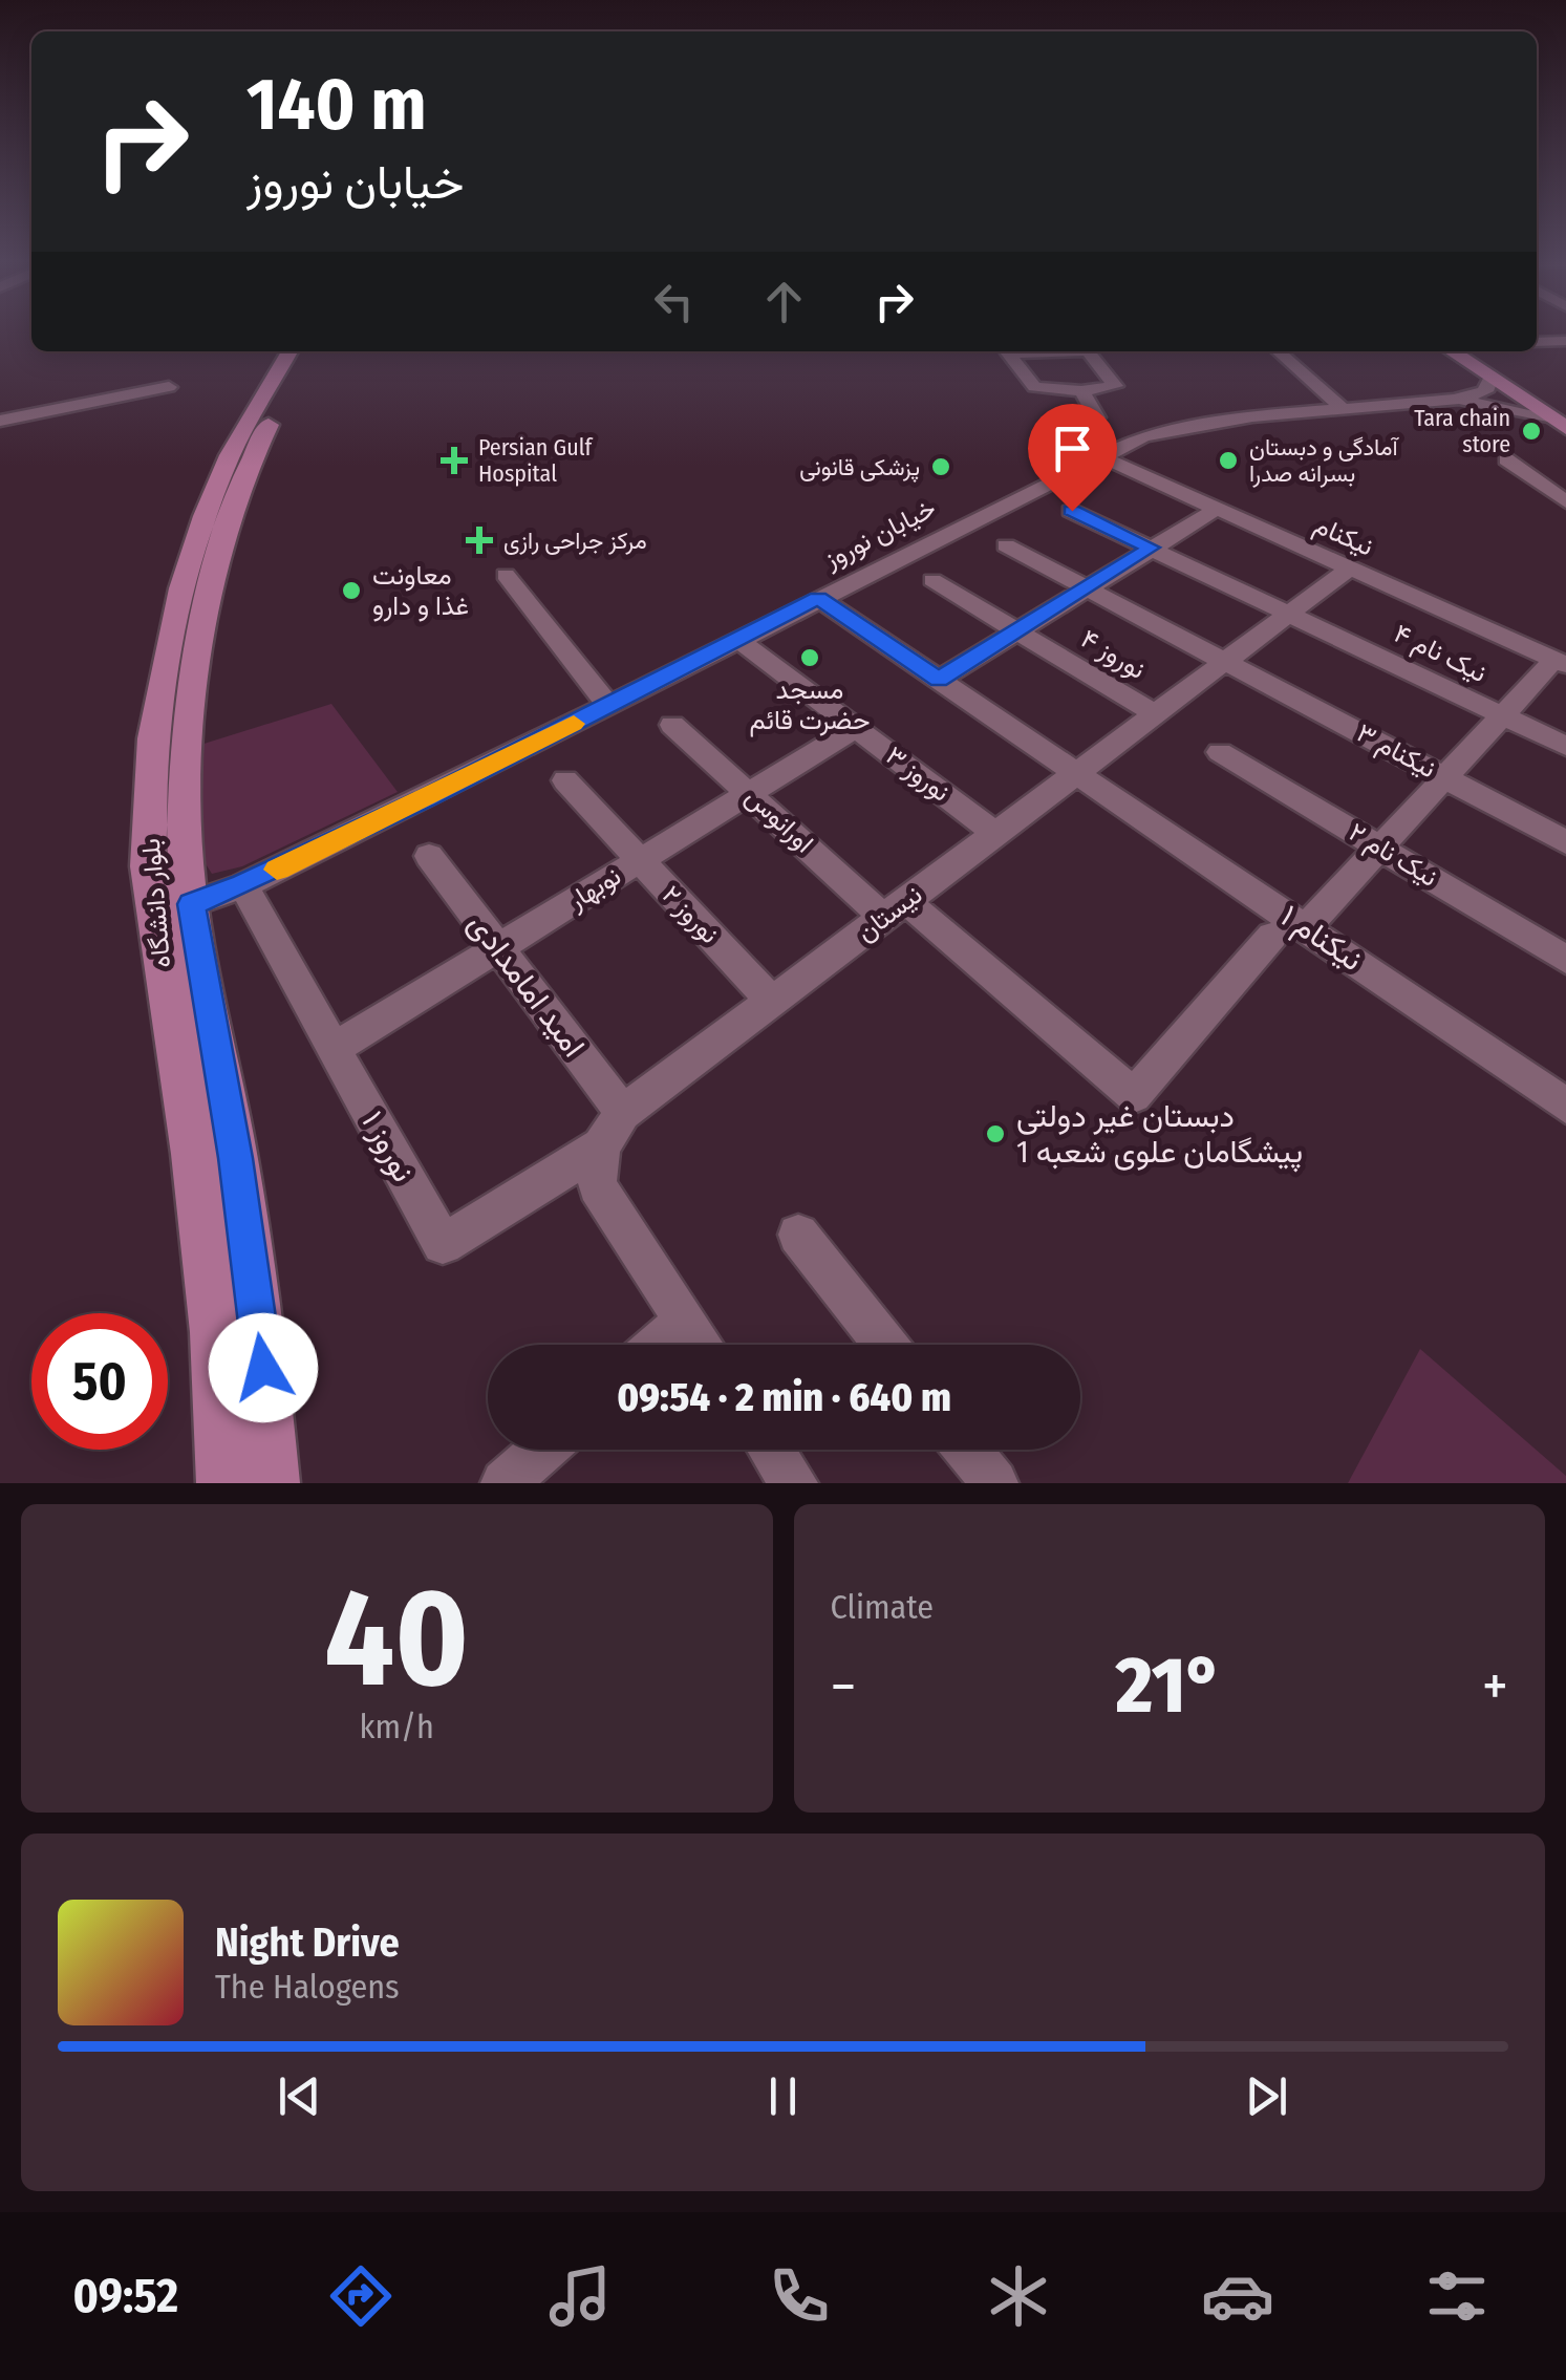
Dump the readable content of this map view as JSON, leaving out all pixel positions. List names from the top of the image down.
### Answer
{
  "streets": {
    "main road": ["بلوار دانشگاه"],
    "street": [
      "خیابان نوروز",
      "نیکنام",
      "نیک نام ۴",
      "نوروز ۴",
      "نیکنام ۳",
      "نوروز ۳",
      "اورانوس",
      "نیک نام ۲",
      "نوبهار",
      "نیستان",
      "نوروز ۲",
      "نیکنام ۱",
      "امید امامدادی",
      "نوروز ۱"
    ]
  },
  "crossings": [
    ["خیابان نوروز", "نیکنام"],
    ["خیابان نوروز", "نوروز ۳"],
    ["خیابان نوروز", "بلوار دانشگاه"],
    ["خیابان نوروز", "نوروز ۱"],
    ["نیکنام", "نیستان"],
    ["نیک نام ۴", "نیستان"],
    ["نوروز ۴", "نیستان"],
    ["نیکنام ۳", "نیستان"],
    ["نوروز ۳", "نوبهار"],
    ["نوروز ۳", "نیستان"],
    ["اورانوس", "نوبهار"],
    ["اورانوس", "نیستان"],
    ["نوبهار", "نوروز ۲"],
    ["نوبهار", "امید امامدادی"],
    ["نوبهار", "نوروز ۱"],
    ["نیستان", "نوروز ۲"],
    ["نیستان", "نیکنام ۱"],
    ["نیستان", "امید امامدادی"],
    ["نیستان", "نوروز ۱"]
  ],
  "places": {
    "other": [
      "Tara chain store",
      "آمادگی و دبستان بسرانه صدرا",
      "پزشکی قانونی",
      "معاونت غذا و دارو",
      "مسجد حضرت قائم",
      "دبستان غیر دولتی پیشگامان علوی شعبه 1"
    ],
    "health": ["Persian Gulf Hospital", "مرکز جراحی رازی"]
  },
  "page": {
    "turn": ["140 m", "خیابان نوروز"],
    "limit": "50",
    "trip": "09:54 · 2 min · 640 m",
    "tile": [
      ["40", "km/h"],
      "Climate"
    ],
    "heat": ["−", "21°", "+"],
    "song": ["Night Drive", "The Halogens"],
    "tabs": "09:52"
  }
}
